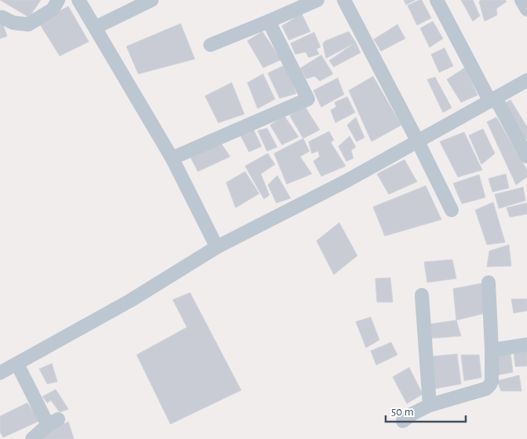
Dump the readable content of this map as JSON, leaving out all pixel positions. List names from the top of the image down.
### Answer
{
  "scale_bar": "50 m"
}
